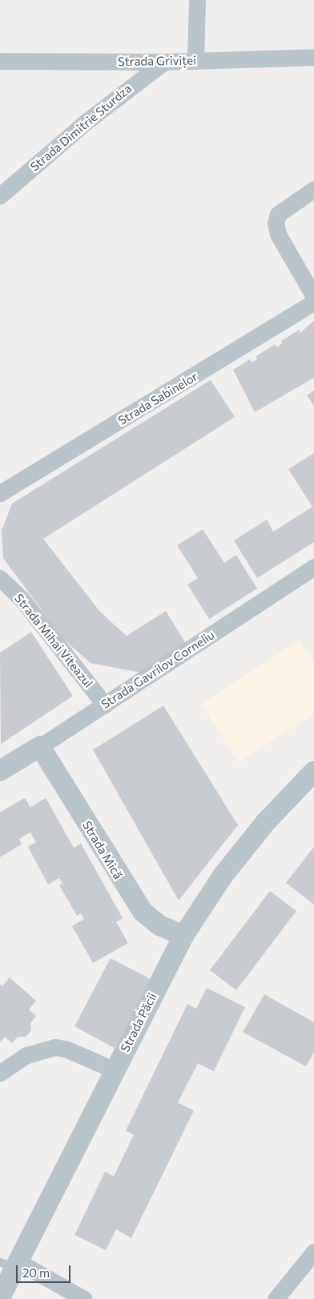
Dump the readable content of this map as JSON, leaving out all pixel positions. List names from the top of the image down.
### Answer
{
  "streets": {
    "street": [
      "Strada Griviței",
      "Strada Dimitrie Sturdza",
      "Strada Sabinelor",
      "Strada Mihai Viteazul",
      "Strada Gavrilov Corneliu",
      "Strada Mică",
      "Strada Păcii"
    ]
  },
  "crossings": [
    ["Strada Griviței", "Strada Dimitrie Sturdza"],
    ["Strada Mihai Viteazul", "Strada Gavrilov Corneliu"],
    ["Strada Gavrilov Corneliu", "Strada Mică"],
    ["Strada Mică", "Strada Păcii"]
  ],
  "scale_bar": "20 m"
}
